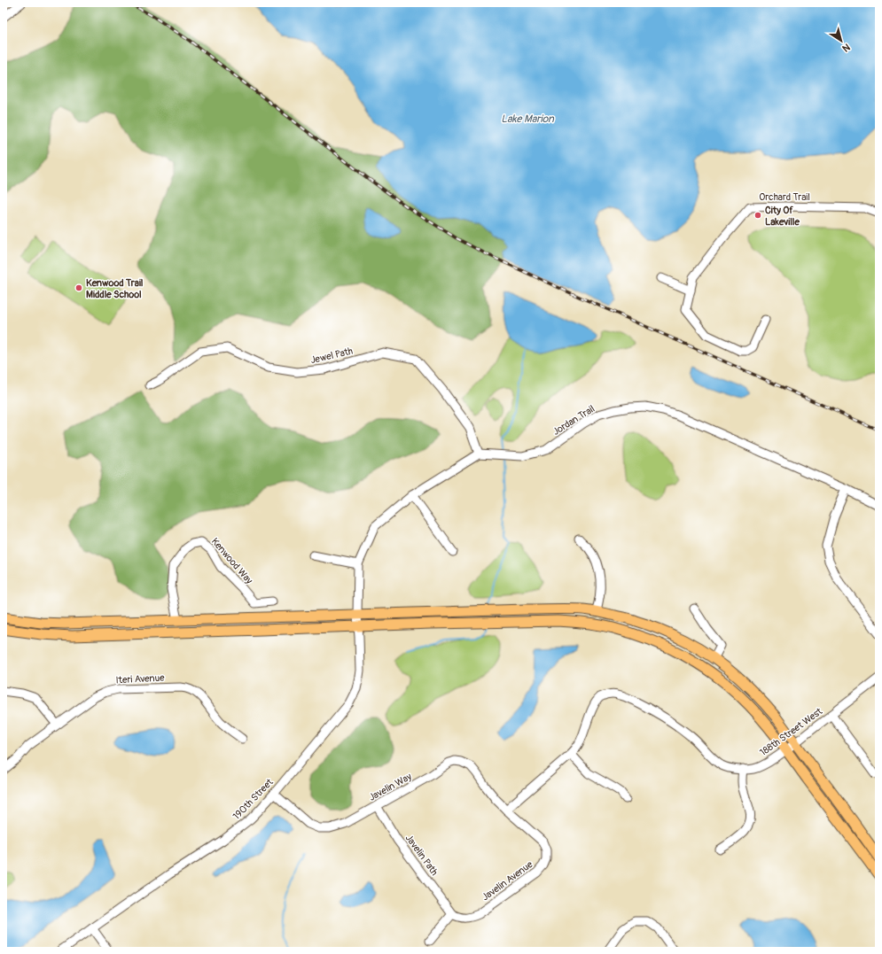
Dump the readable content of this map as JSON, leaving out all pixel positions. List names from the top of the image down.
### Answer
{
  "streets": {
    "street": [
      "Orchard Trail",
      "Jewel Path",
      "Jordan Trail",
      "Kenwood Way",
      "Iteri Avenue",
      "188th Street West",
      "Javelin Way",
      "190th Street",
      "Javelin Path",
      "Javelin Avenue"
    ]
  },
  "crossings": [
    ["Jewel Path", "Jordan Trail"],
    ["188th Street West", "Javelin Way"],
    ["188th Street West", "Javelin Avenue"],
    ["Javelin Way", "190th Street"],
    ["Javelin Way", "Javelin Path"],
    ["Javelin Way", "Javelin Avenue"],
    ["Javelin Path", "Javelin Avenue"]
  ],
  "water": ["Lake Marion"],
  "places": ["City Of Lakeville", "Kenwood Trail Middle School"],
  "north": "bottom right"
}
